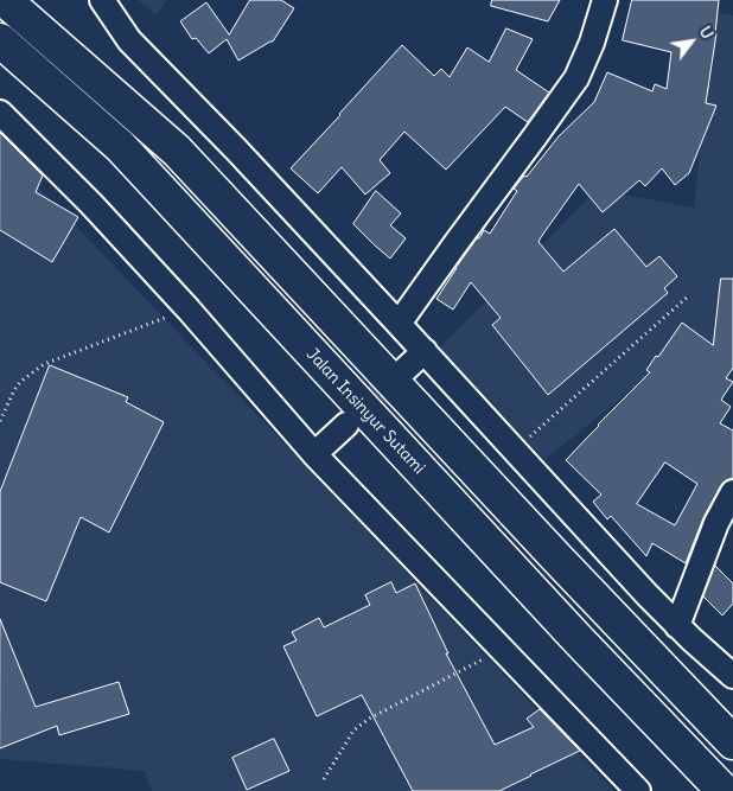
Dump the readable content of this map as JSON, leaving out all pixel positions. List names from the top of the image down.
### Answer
{
  "streets": {
    "highway": ["Jalan Insinyur Sutami"]
  },
  "north": "top right"
}
